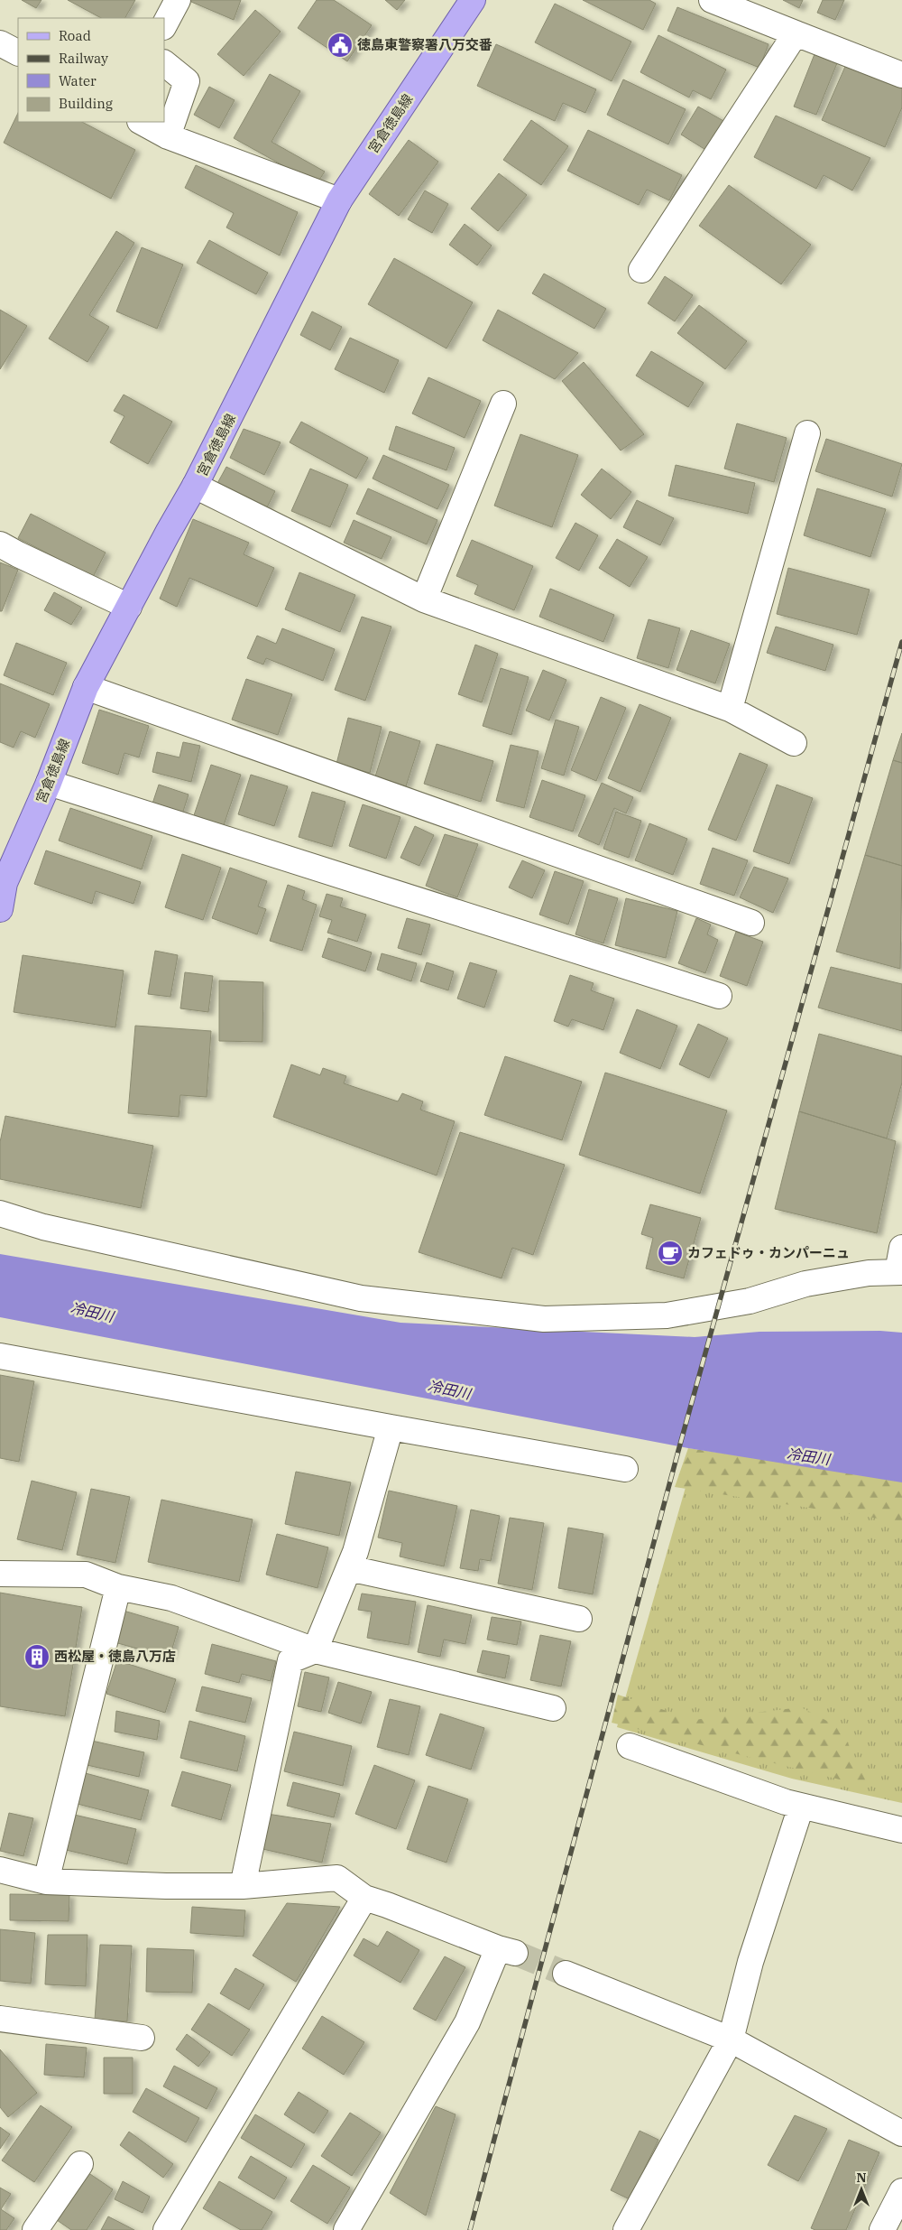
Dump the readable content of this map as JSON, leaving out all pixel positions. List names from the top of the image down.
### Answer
{
  "streets": {
    "main road": ["宮倉徳島線"]
  },
  "water": ["冷田川"],
  "places": {
    "public building": ["徳島東警察署八万交番"],
    "cafe": ["カフェドゥ・カンパーニュ"],
    "building": ["西松屋・徳島八万店"]
  },
  "legend": [
    "Road",
    "Railway",
    "Water",
    "Building"
  ],
  "north": "top"
}
